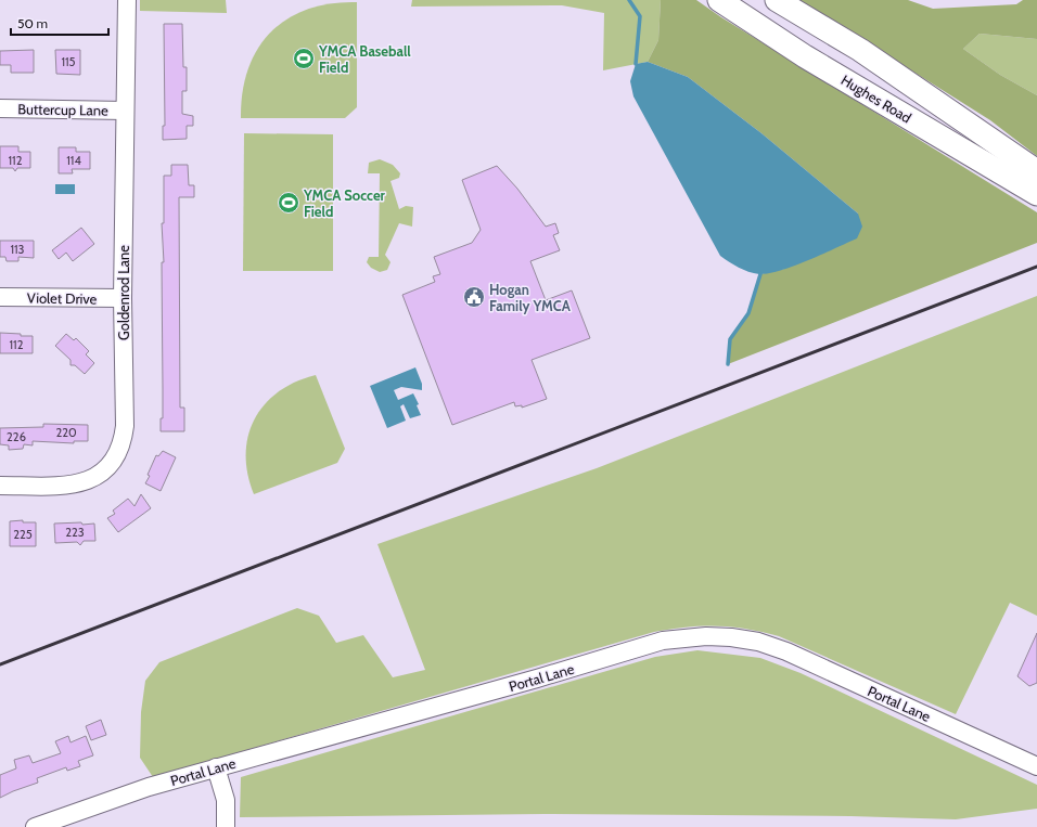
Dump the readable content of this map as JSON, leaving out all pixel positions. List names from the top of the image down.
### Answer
{
  "streets": {
    "main road": ["Hughes Road"],
    "street": [
      "Buttercup Lane",
      "Goldenrod Lane",
      "Violet Drive",
      "Portal Lane"
    ]
  },
  "crossings": [
    ["Buttercup Lane", "Goldenrod Lane"],
    ["Goldenrod Lane", "Violet Drive"]
  ],
  "places": {
    "sports": ["YMCA Baseball Field", "YMCA Soccer Field"],
    "public building": ["Hogan Family YMCA"]
  },
  "house_numbers": [
    "115",
    "112",
    "114",
    "113",
    "112",
    "220",
    "226",
    "223",
    "225"
  ],
  "scale_bar": "50 m"
}
